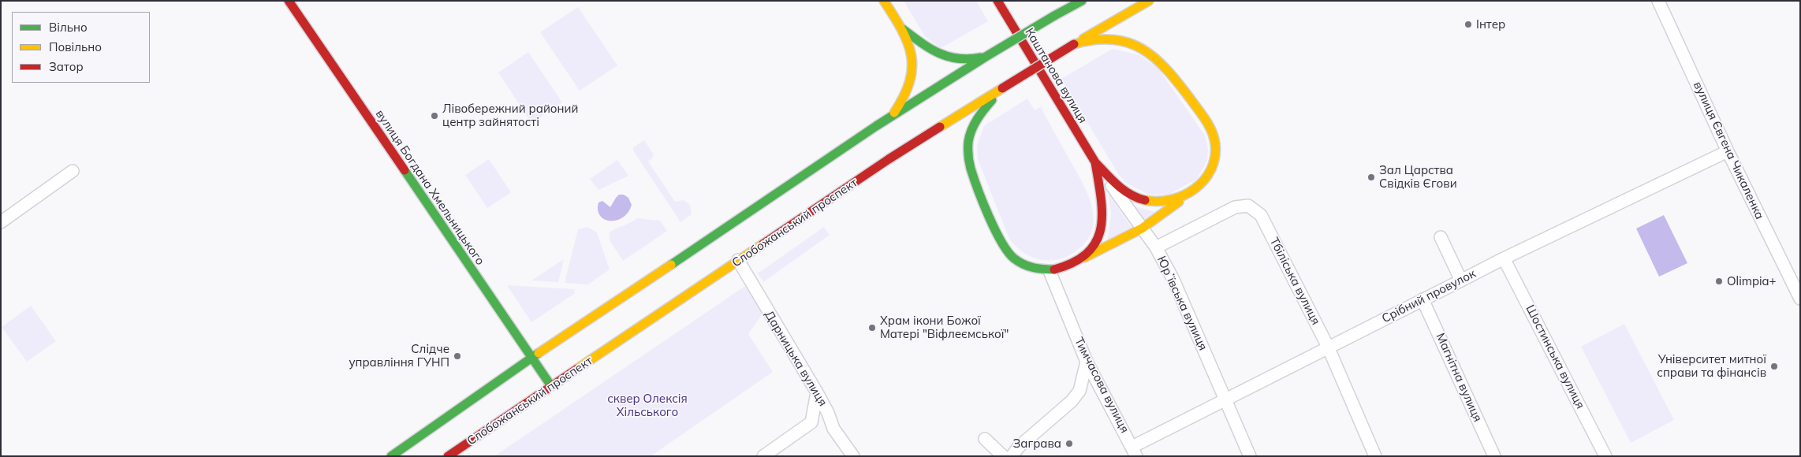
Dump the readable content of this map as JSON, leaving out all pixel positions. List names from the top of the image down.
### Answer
{
  "streets": {
    "main road": ["Каштанова вулиця", "вулиця Богдана Хмельницького", "Слобожанський проспект"],
    "street": [
      "вулиця Євгена Чикаленка",
      "Тбіліська вулиця",
      "Срібний провулок",
      "Юрʼївська вулиця",
      "Шостинська вулиця",
      "Дарницька вулиця",
      "Магнітна вулиця",
      "Тимчасова вулиця"
    ]
  },
  "crossings": [
    ["Каштанова вулиця", "Юрʼївська вулиця"],
    ["вулиця Євгена Чикаленка", "Срібний провулок"],
    ["вулиця Богдана Хмельницького", "Слобожанський проспект"],
    ["Слобожанський проспект", "Дарницька вулиця"],
    ["Тбіліська вулиця", "Срібний провулок"],
    ["Тбіліська вулиця", "Юрʼївська вулиця"],
    ["Срібний провулок", "Юрʼївська вулиця"],
    ["Срібний провулок", "Шостинська вулиця"],
    ["Срібний провулок", "Магнітна вулиця"],
    ["Срібний провулок", "Тимчасова вулиця"]
  ],
  "parks": ["сквер Олексія Хільського"],
  "places": [
    "Інтер",
    "Лівобережний районий центр зайнятості",
    "Зал Царства Свідків Єгови",
    "Olimpia+",
    "Храм ікони Божої Матері \"Віфлеємської\"",
    "Слідче управління ГУНП",
    "Університет митної справи та фінансів",
    "Заграва"
  ],
  "legend": ["Вільно", "Повільно", "Затор"]
}
